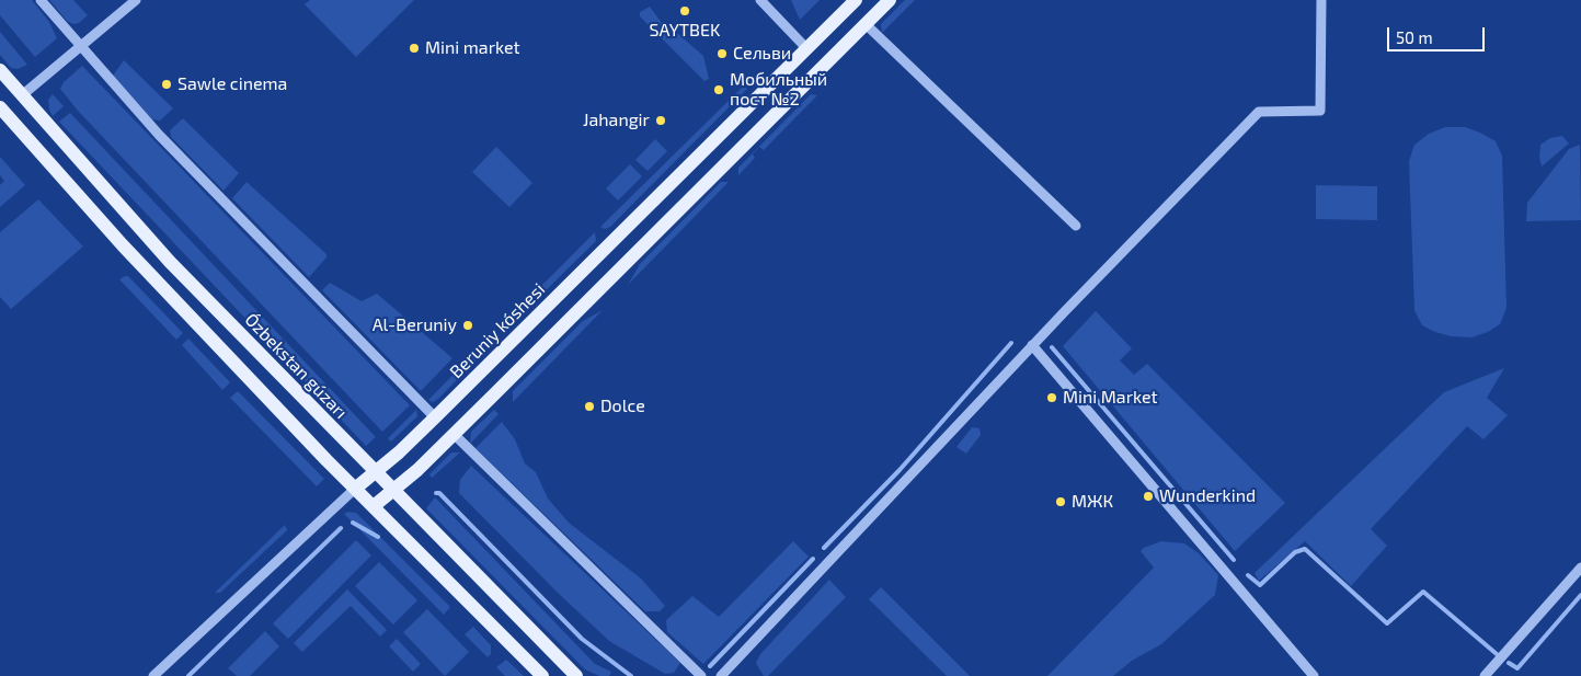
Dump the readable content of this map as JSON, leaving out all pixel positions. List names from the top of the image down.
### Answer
{
  "streets": {
    "main road": ["Beruniy kóshesi", "Ózbekstan gúzarı"]
  },
  "crossings": [
    ["Beruniy kóshesi", "Ózbekstan gúzarı"]
  ],
  "places": [
    "SAYTBEK",
    "Mini market",
    "Сельви",
    "Sawle cinema",
    "Мобильный пост №2",
    "Jahangir",
    "Al-Beruniy",
    "Mini Market",
    "Dolce",
    "Wunderkind",
    "МЖК"
  ],
  "scale_bar": "50 m"
}
